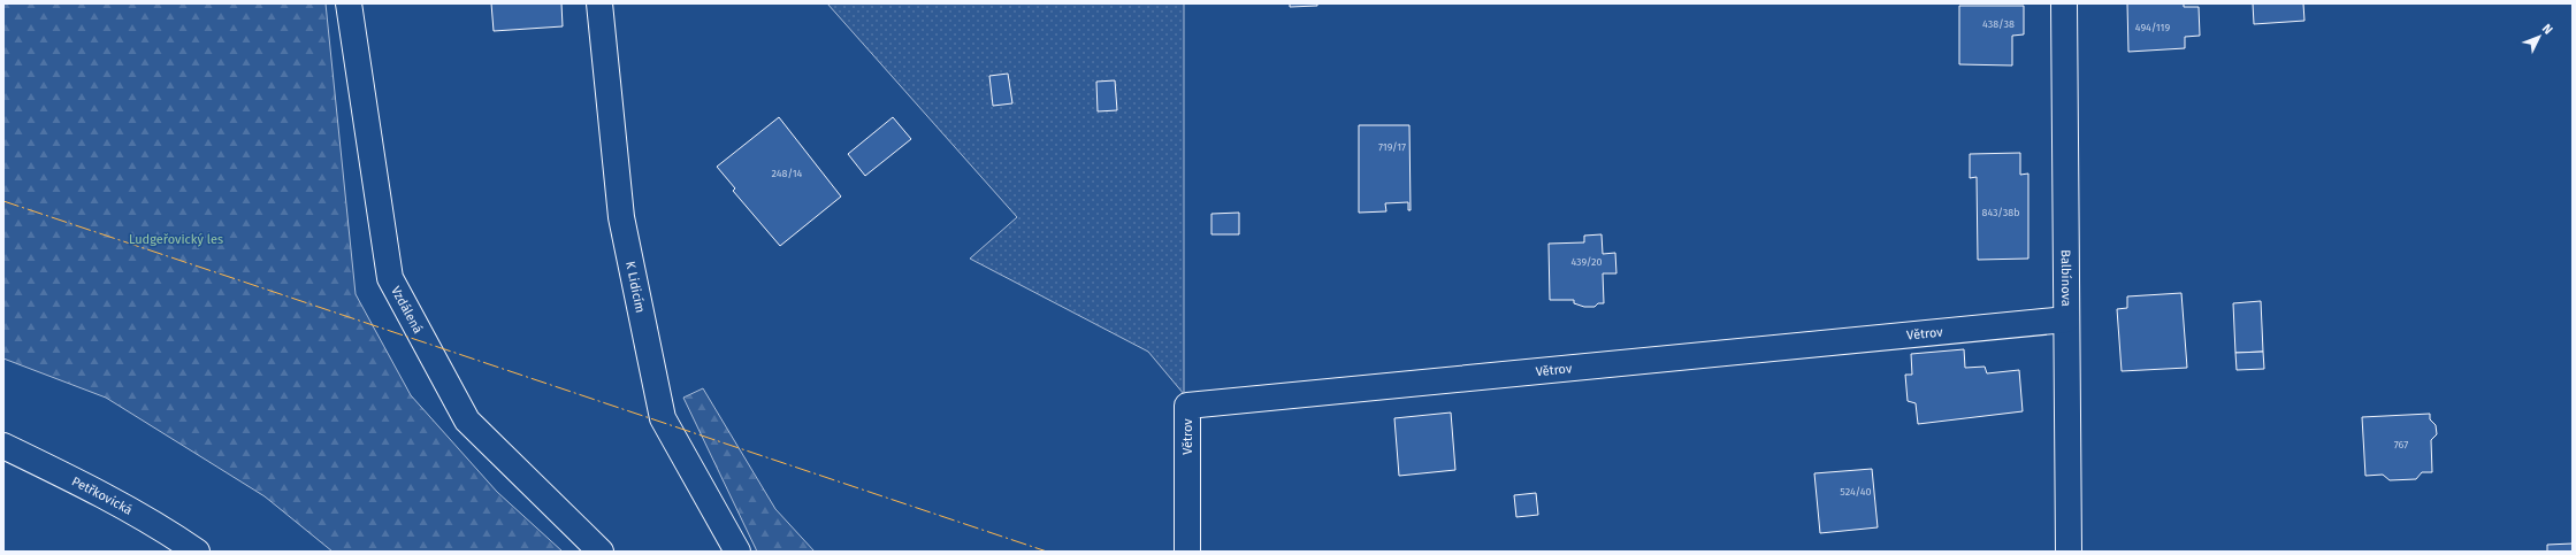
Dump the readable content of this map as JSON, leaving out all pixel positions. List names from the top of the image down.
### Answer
{
  "streets": {
    "street": [
      "Balbínova",
      "K Lidicím",
      "Vzdálená",
      "Větrov",
      "Petřkovická"
    ]
  },
  "crossings": [
    ["Balbínova", "Větrov"]
  ],
  "parks": ["Ludgeřovický les"],
  "house_numbers": [
    "438/38",
    "494/119",
    "719/17",
    "248/14",
    "843/38b",
    "439/20",
    "767",
    "524/40"
  ],
  "north": "top right"
}
